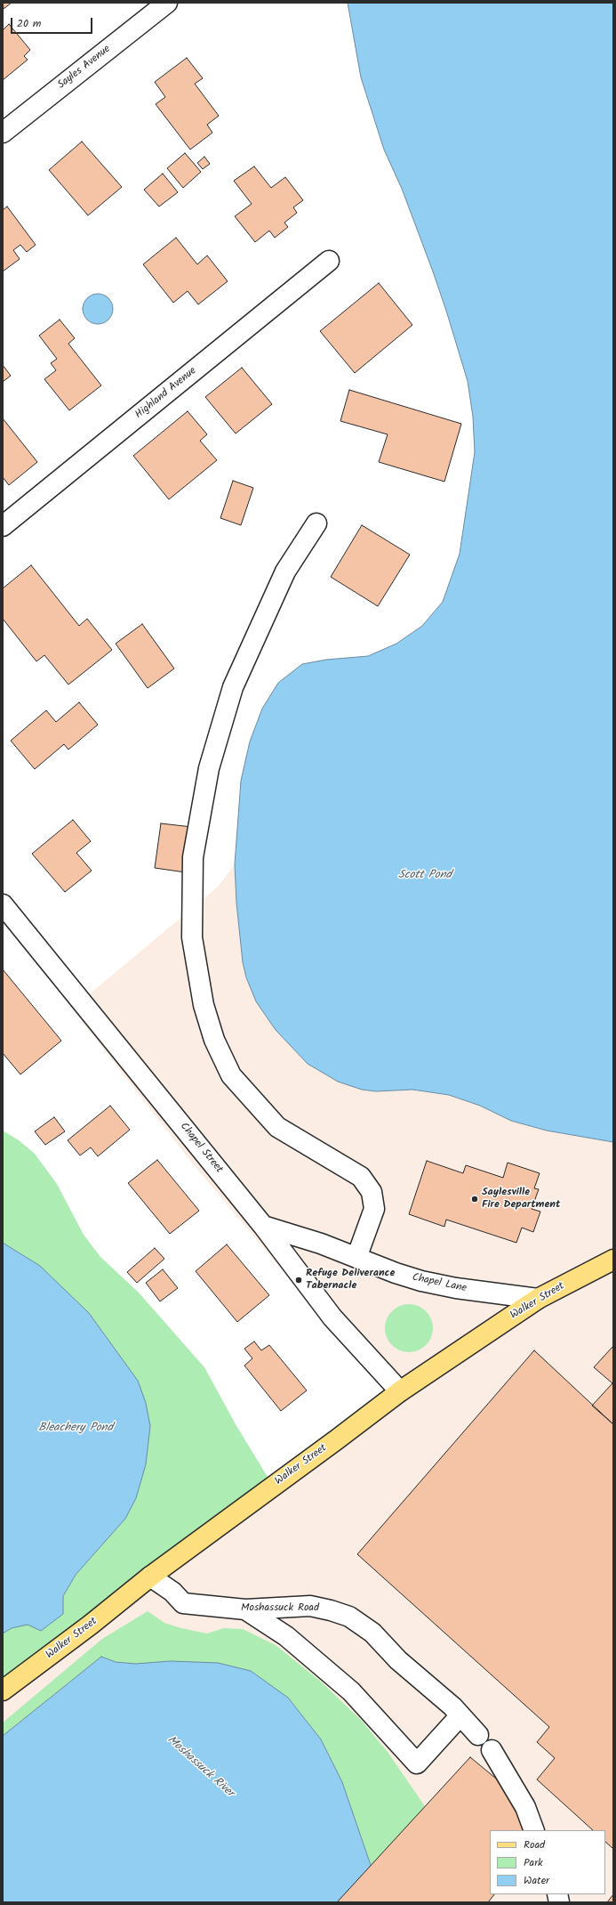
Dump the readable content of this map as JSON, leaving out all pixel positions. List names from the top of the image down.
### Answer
{
  "streets": {
    "main road": ["Walker Street"],
    "street": [
      "Sayles Avenue",
      "Highland Avenue",
      "Chapel Street",
      "Chapel Lane",
      "Moshassuck Road"
    ]
  },
  "crossings": [
    ["Chapel Street", "Chapel Lane"],
    ["Chapel Street", "Walker Street"],
    ["Chapel Lane", "Walker Street"],
    ["Walker Street", "Moshassuck Road"]
  ],
  "water": ["Scott Pond", "Bleachery Pond", "Moshassuck River"],
  "places": ["Saylesville Fire Department", "Refuge Deliverance Tabernacle"],
  "legend": ["Road", "Park", "Water"],
  "scale_bar": "20 m"
}
